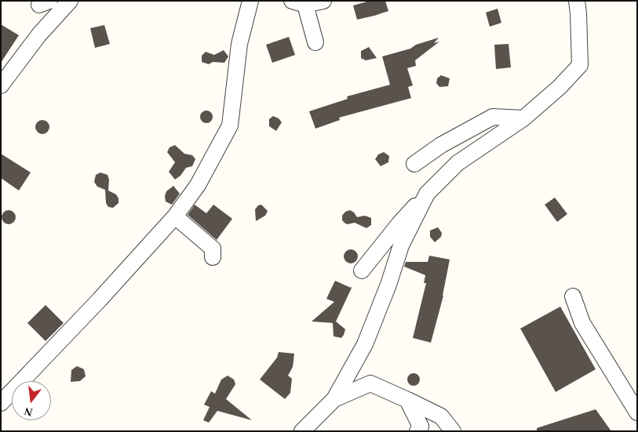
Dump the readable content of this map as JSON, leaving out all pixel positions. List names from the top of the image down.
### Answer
{
  "north": "bottom"
}
